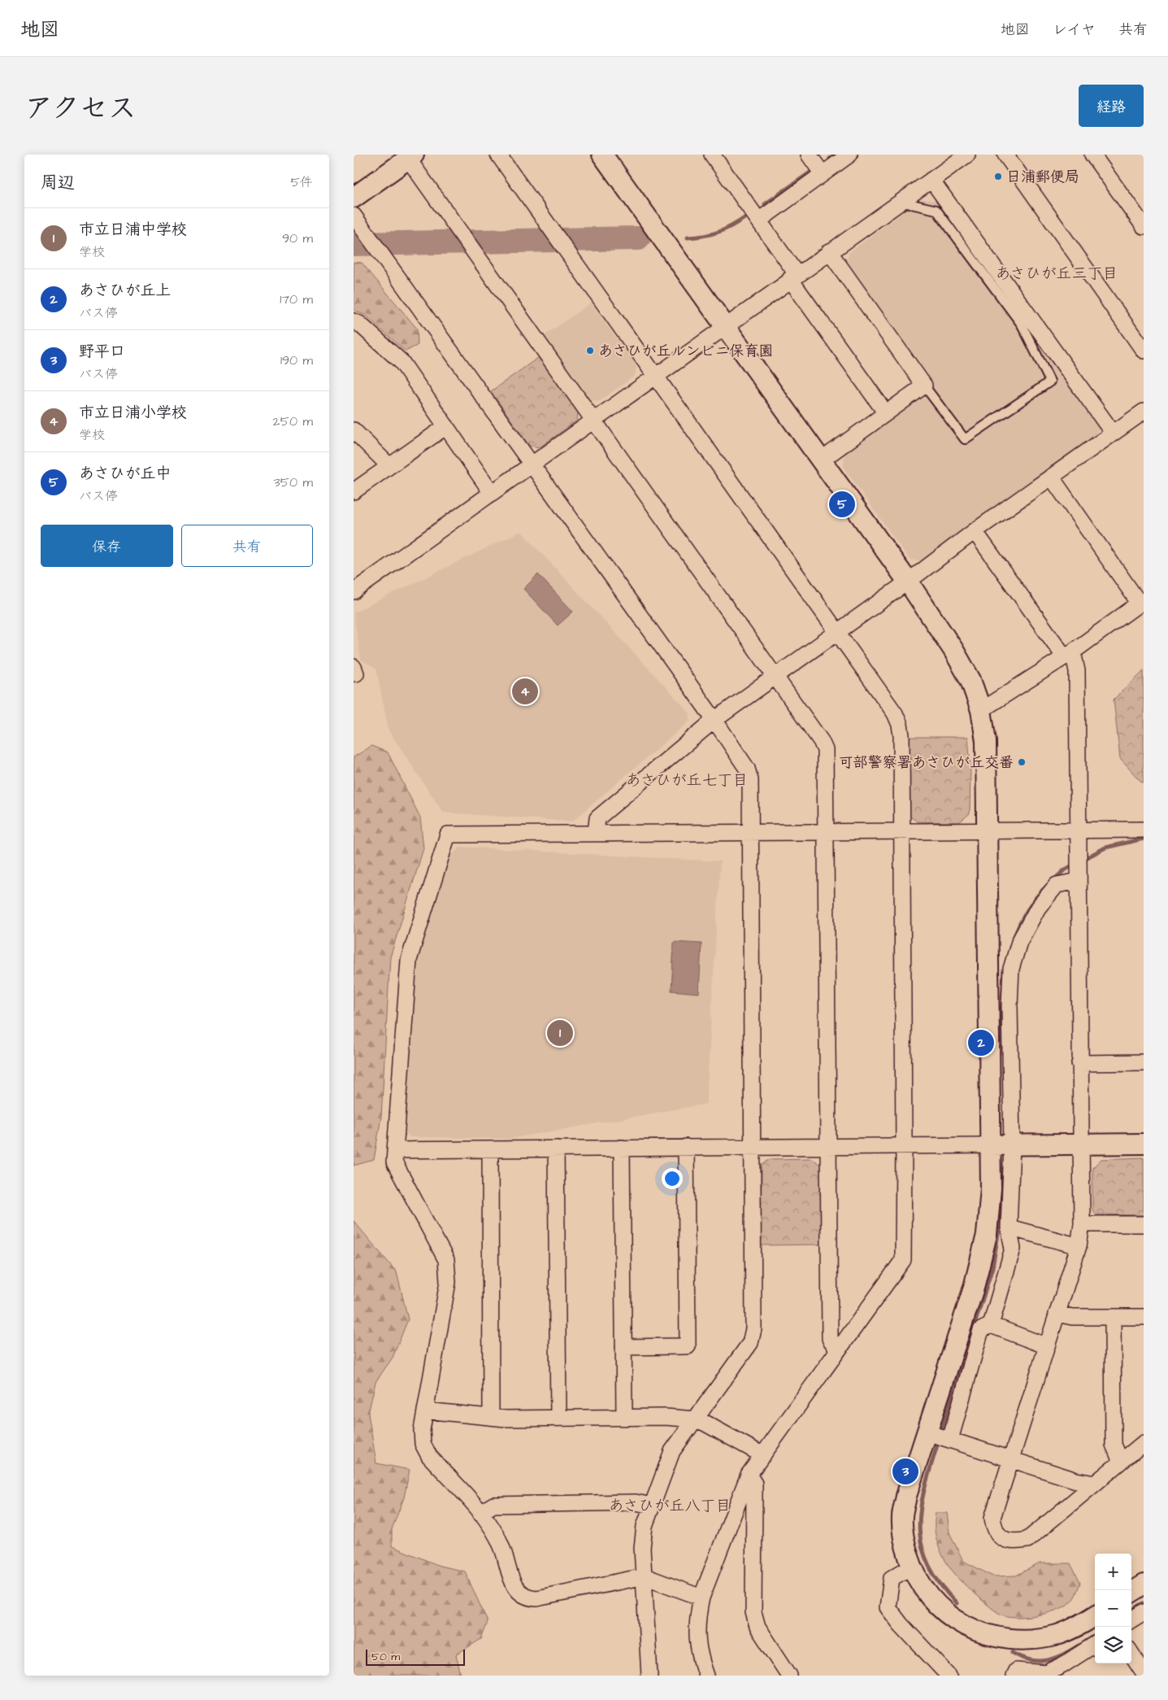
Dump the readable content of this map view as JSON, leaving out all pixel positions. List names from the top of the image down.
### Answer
{
  "districts": ["あさひが丘三丁目", "あさひが丘七丁目", "あさひが丘八丁目"],
  "places": ["日浦郵便局", "あさひが丘ルンビニ保育園", "可部警察署あさひが丘交番"],
  "scale_bar": "50 m",
  "page": {
    "header": "地図",
    "nav": ["地図", "レイヤ", "共有"],
    "title": "アクセス",
    "buttons": [
      "経路",
      ["保存", "共有"]
    ],
    "heading": ["周辺", "5件"],
    "list": [
      {
        "mark": "1",
        "name": "市立日浦中学校",
        "note": "学校",
        "value": "90 m"
      },
      {
        "mark": "2",
        "name": "あさひが丘上",
        "note": "バス停",
        "value": "170 m"
      },
      {
        "mark": "3",
        "name": "野平口",
        "note": "バス停",
        "value": "190 m"
      },
      {
        "mark": "4",
        "name": "市立日浦小学校",
        "note": "学校",
        "value": "250 m"
      },
      {
        "mark": "5",
        "name": "あさひが丘中",
        "note": "バス停",
        "value": "350 m"
      }
    ],
    "pins": [
      "5",
      "4",
      "1",
      "2",
      "3"
    ],
    "map_buttons": ["+", "−"],
    "scale": "50 m"
  }
}
